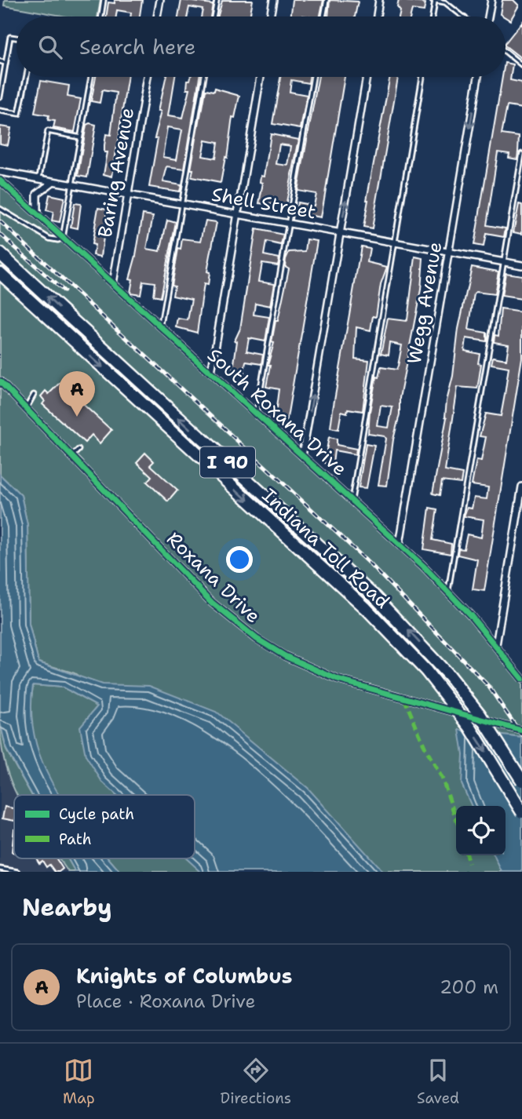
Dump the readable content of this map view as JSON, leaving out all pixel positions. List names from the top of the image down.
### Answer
{
  "streets": {
    "highway": ["I 90", "Indiana Toll Road"],
    "street": [
      "Baring Avenue",
      "Shell Street",
      "Wegg Avenue",
      "South Roxana Drive",
      "Roxana Drive"
    ]
  },
  "crossings": [
    ["Baring Avenue", "Shell Street"],
    ["Baring Avenue", "South Roxana Drive"],
    ["Shell Street", "Wegg Avenue"],
    ["Wegg Avenue", "South Roxana Drive"]
  ],
  "one_way": ["Wegg Avenue"],
  "legend": ["Cycle path", "Path"],
  "page": {
    "search": "Search here",
    "pins": "A",
    "heading": "Nearby",
    "list": [
      {
        "mark": "A",
        "name": "Knights of Columbus",
        "note": "Place · Roxana Drive",
        "value": "200 m"
      }
    ],
    "nav": ["Map", "Directions", "Saved"]
  }
}
